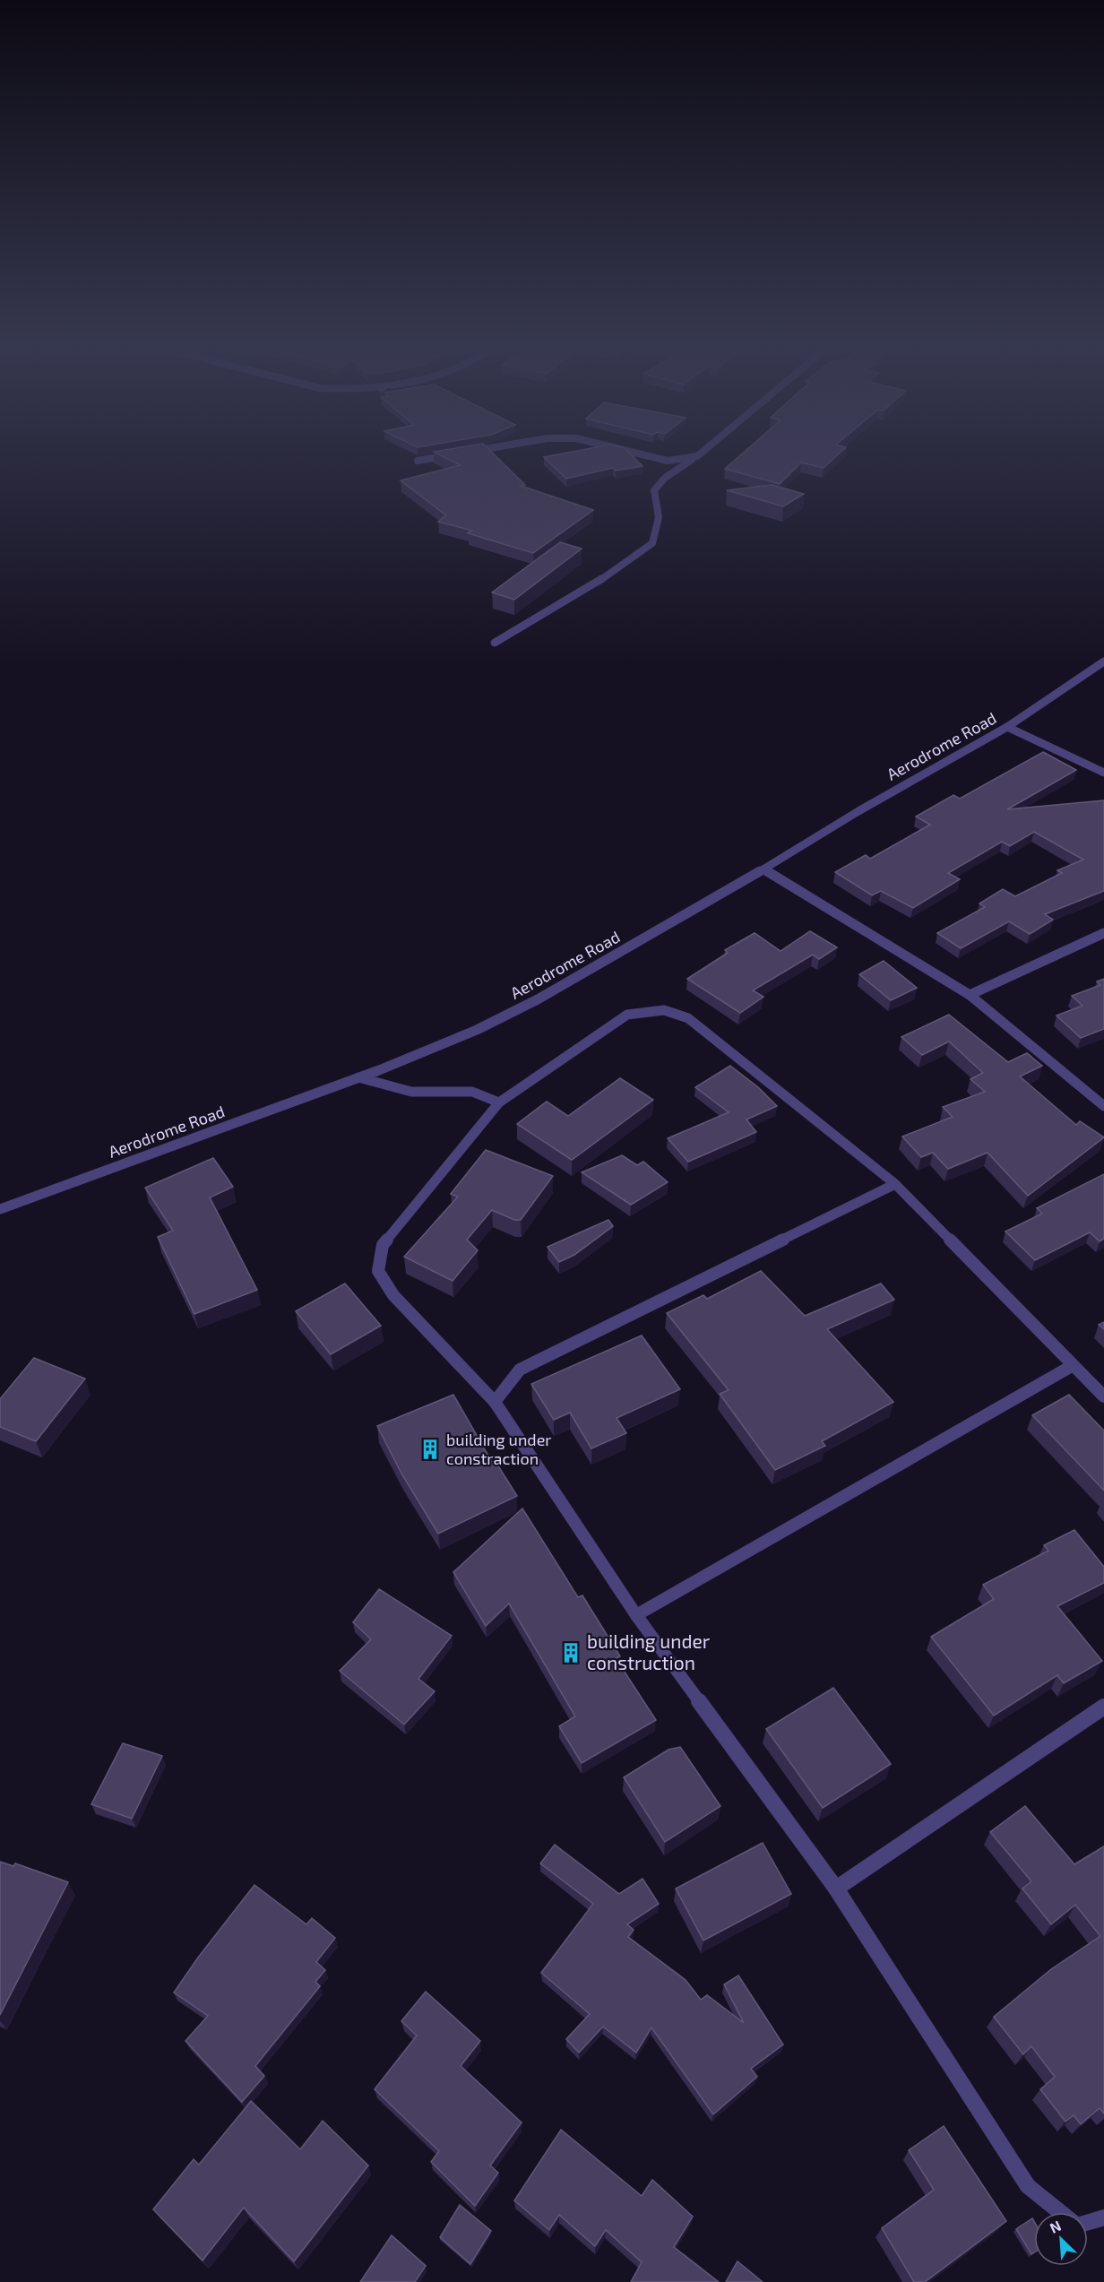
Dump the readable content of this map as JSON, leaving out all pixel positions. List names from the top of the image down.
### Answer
{
  "streets": {
    "street": ["Aerodrome Road"]
  },
  "places": {
    "building": ["building under constraction", "building under construction"]
  },
  "north": "top left"
}
